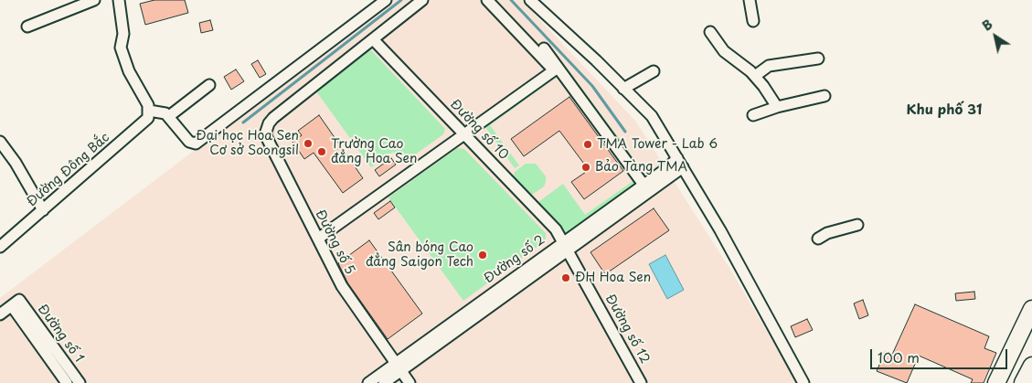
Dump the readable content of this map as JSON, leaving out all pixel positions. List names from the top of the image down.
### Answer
{
  "streets": {
    "street": [
      "Đường số 10",
      "Đường Đông Bắc",
      "Đường số 5",
      "Đường số 2",
      "Đường số 12",
      "Đường số 1"
    ]
  },
  "crossings": [
    ["Đường số 10", "Đường số 5"],
    ["Đường số 10", "Đường số 2"],
    ["Đường số 10", "Đường số 12"],
    ["Đường số 5", "Đường số 2"],
    ["Đường số 2", "Đường số 12"]
  ],
  "districts": ["Khu phố 31"],
  "places": [
    "Đại học Hoa Sen Cơ sở Soongsil",
    "TMA Tower - Lab 6",
    "Trường Cao đẳng Hoa Sen",
    "Bảo Tàng TMA",
    "Sân bóng Cao đẳng Saigon Tech",
    "ĐH Hoa Sen"
  ],
  "scale_bar": "100 m",
  "north": "top left"
}
